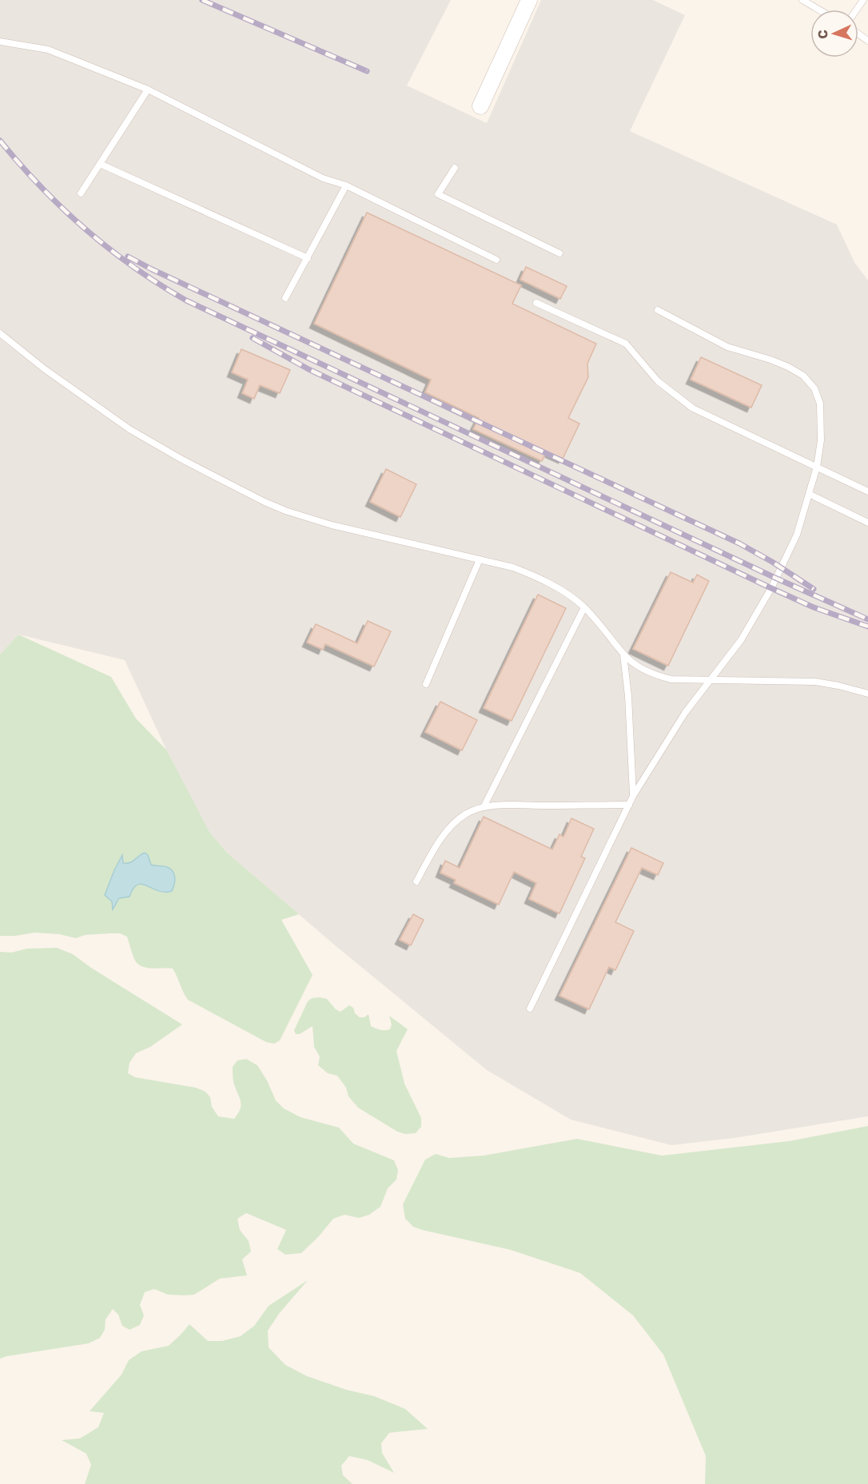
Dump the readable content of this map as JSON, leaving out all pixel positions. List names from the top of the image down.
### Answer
{
  "north": "left"
}
